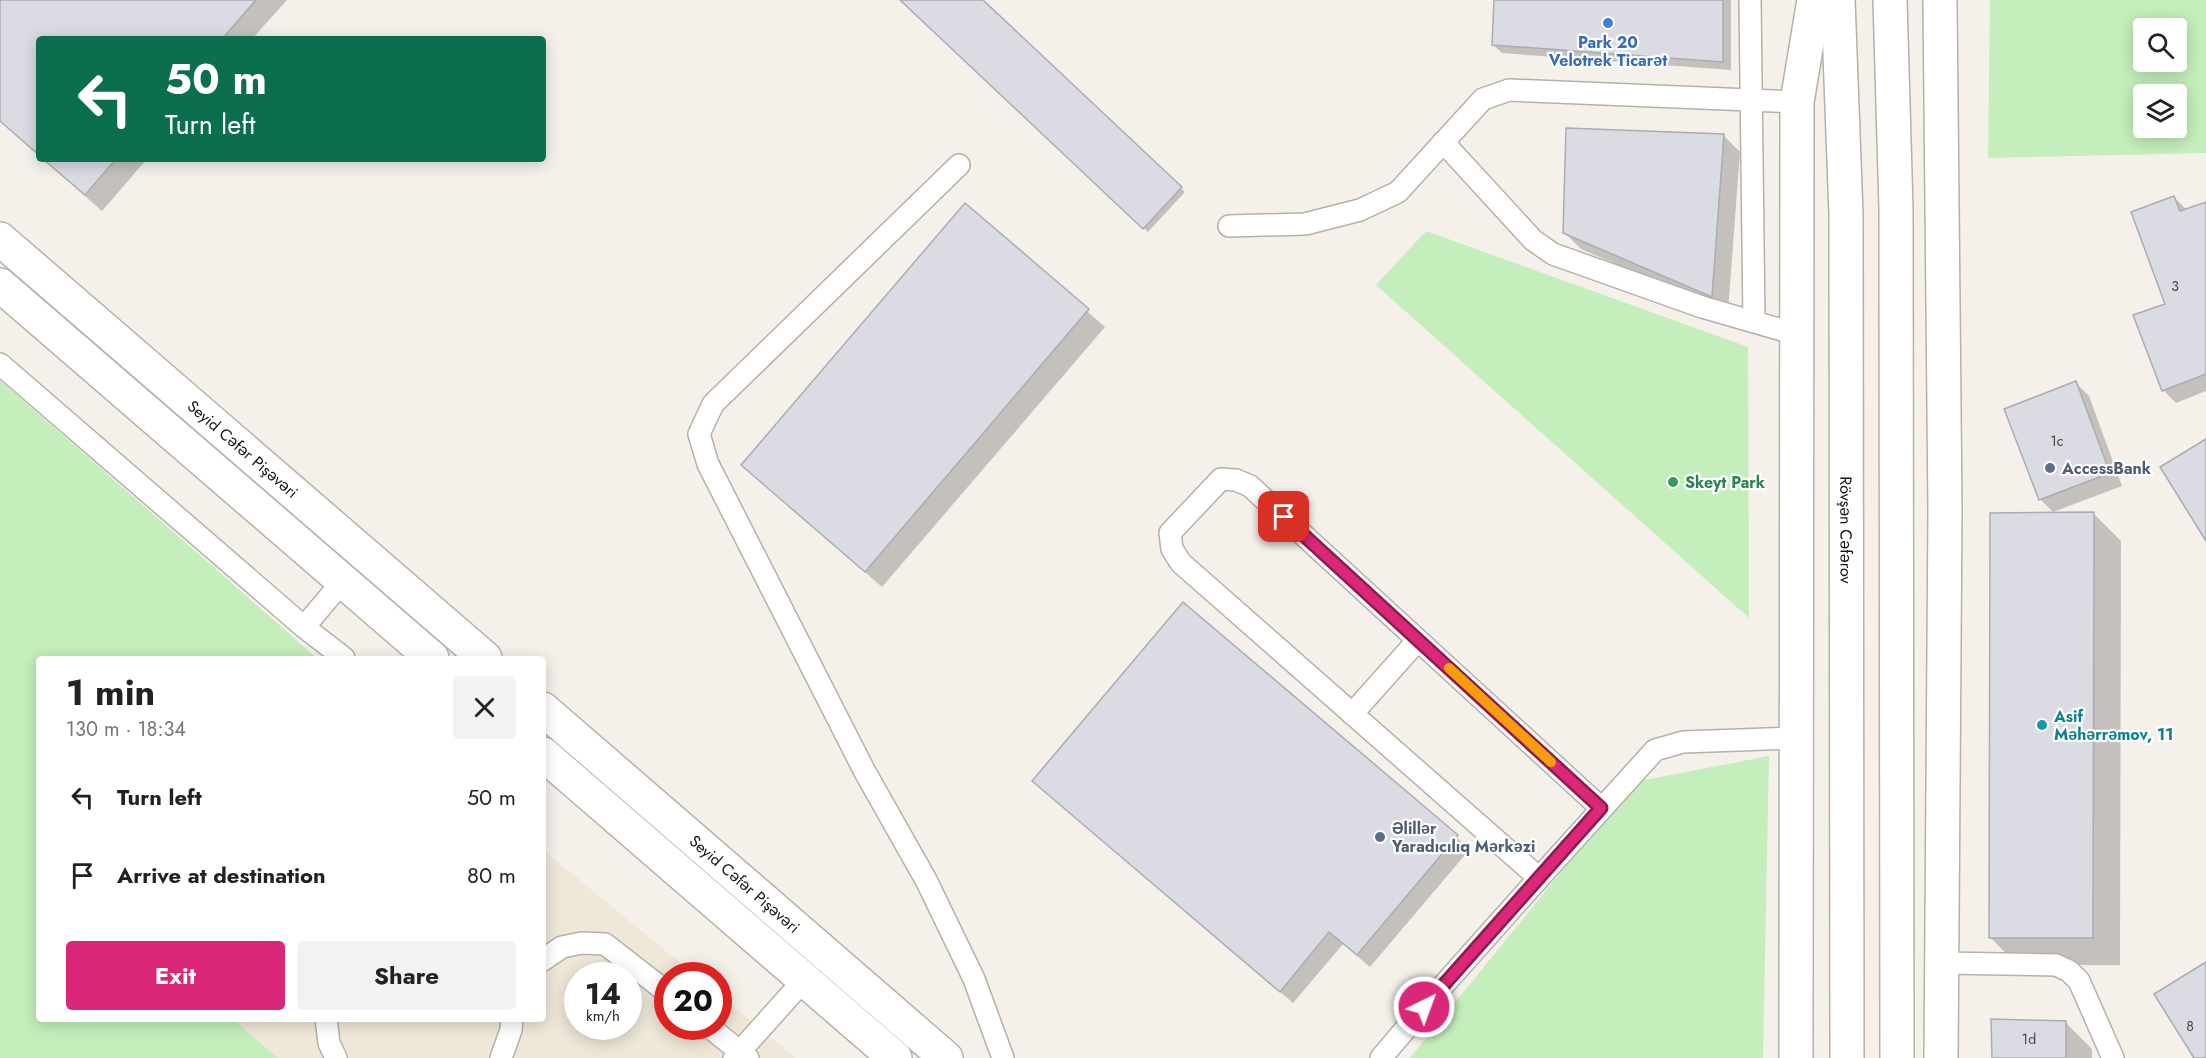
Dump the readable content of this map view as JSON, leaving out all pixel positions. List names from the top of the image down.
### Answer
{
  "streets": {
    "main road": ["Seyid Cəfər Pişəvəri", "Rövşən Cəfərov"]
  },
  "places": [
    "Park 20 Velotrek Ticarət",
    "AccessBank",
    "Skeyt Park",
    "Asif Məhərrəmov, 11",
    "Əlillər Yaradıcılıq Mərkəzi"
  ],
  "house_numbers": [
    "3",
    "1c",
    "8",
    "1d"
  ],
  "page": {
    "turn": ["50 m", "Turn left"],
    "heading": ["1 min", "130 m · 18:34"],
    "list": [
      {
        "name": "Turn left",
        "value": "50 m"
      },
      {
        "name": "Arrive at destination",
        "value": "80 m"
      }
    ],
    "buttons": ["Exit", "Share"],
    "speed": "14 km/h",
    "limit": "20"
  }
}
